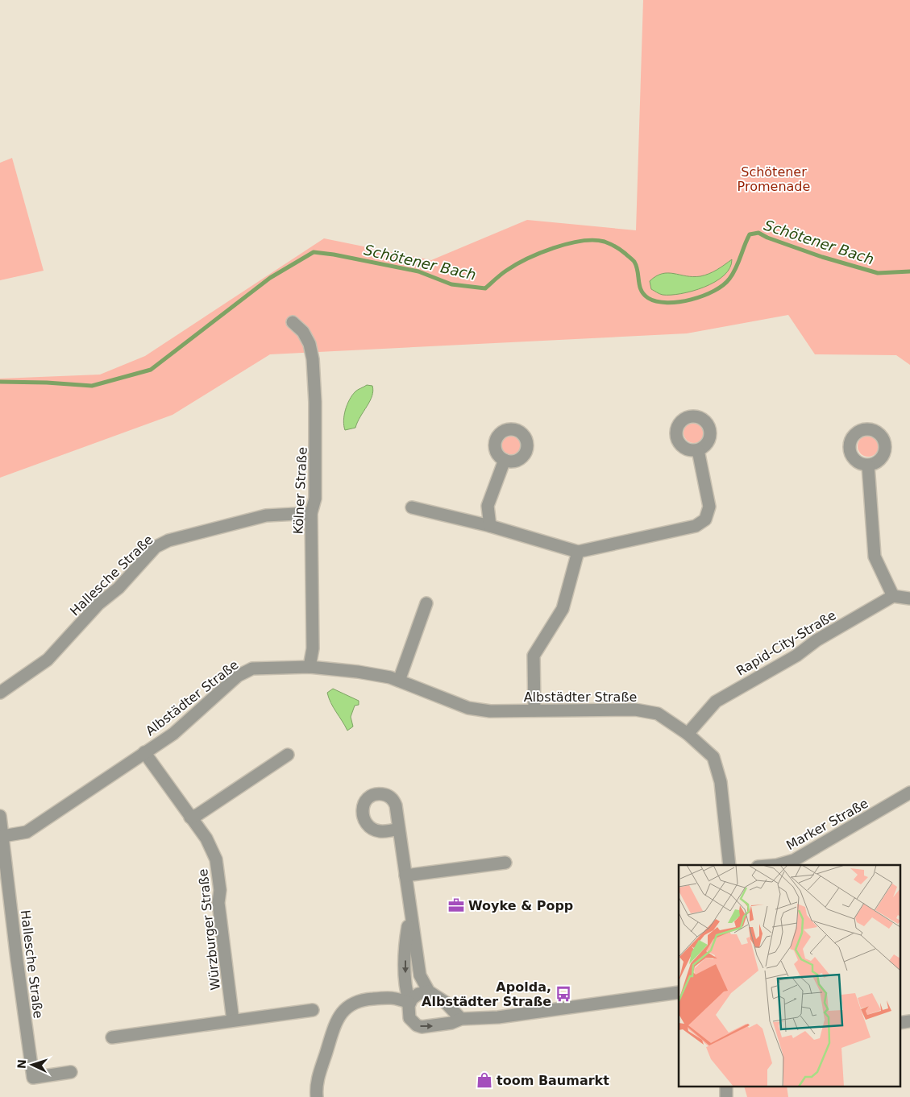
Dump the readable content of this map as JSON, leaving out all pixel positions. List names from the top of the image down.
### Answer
{
  "streets": {
    "street": [
      "Kölner Straße",
      "Hallesche Straße",
      "Rapid-City-Straße",
      "Albstädter Straße",
      "Marker Straße",
      "Würzburger Straße"
    ]
  },
  "crossings": [
    ["Kölner Straße", "Hallesche Straße"],
    ["Kölner Straße", "Albstädter Straße"],
    ["Hallesche Straße", "Albstädter Straße"],
    ["Rapid-City-Straße", "Albstädter Straße"],
    ["Albstädter Straße", "Würzburger Straße"]
  ],
  "water": ["Schötener Bach"],
  "parks": ["Schötener Promenade"],
  "places": {
    "office": ["Woyke & Popp"],
    "bus stop": ["Apolda, Albstädter Straße"],
    "shop": ["toom Baumarkt"]
  },
  "north": "left"
}
